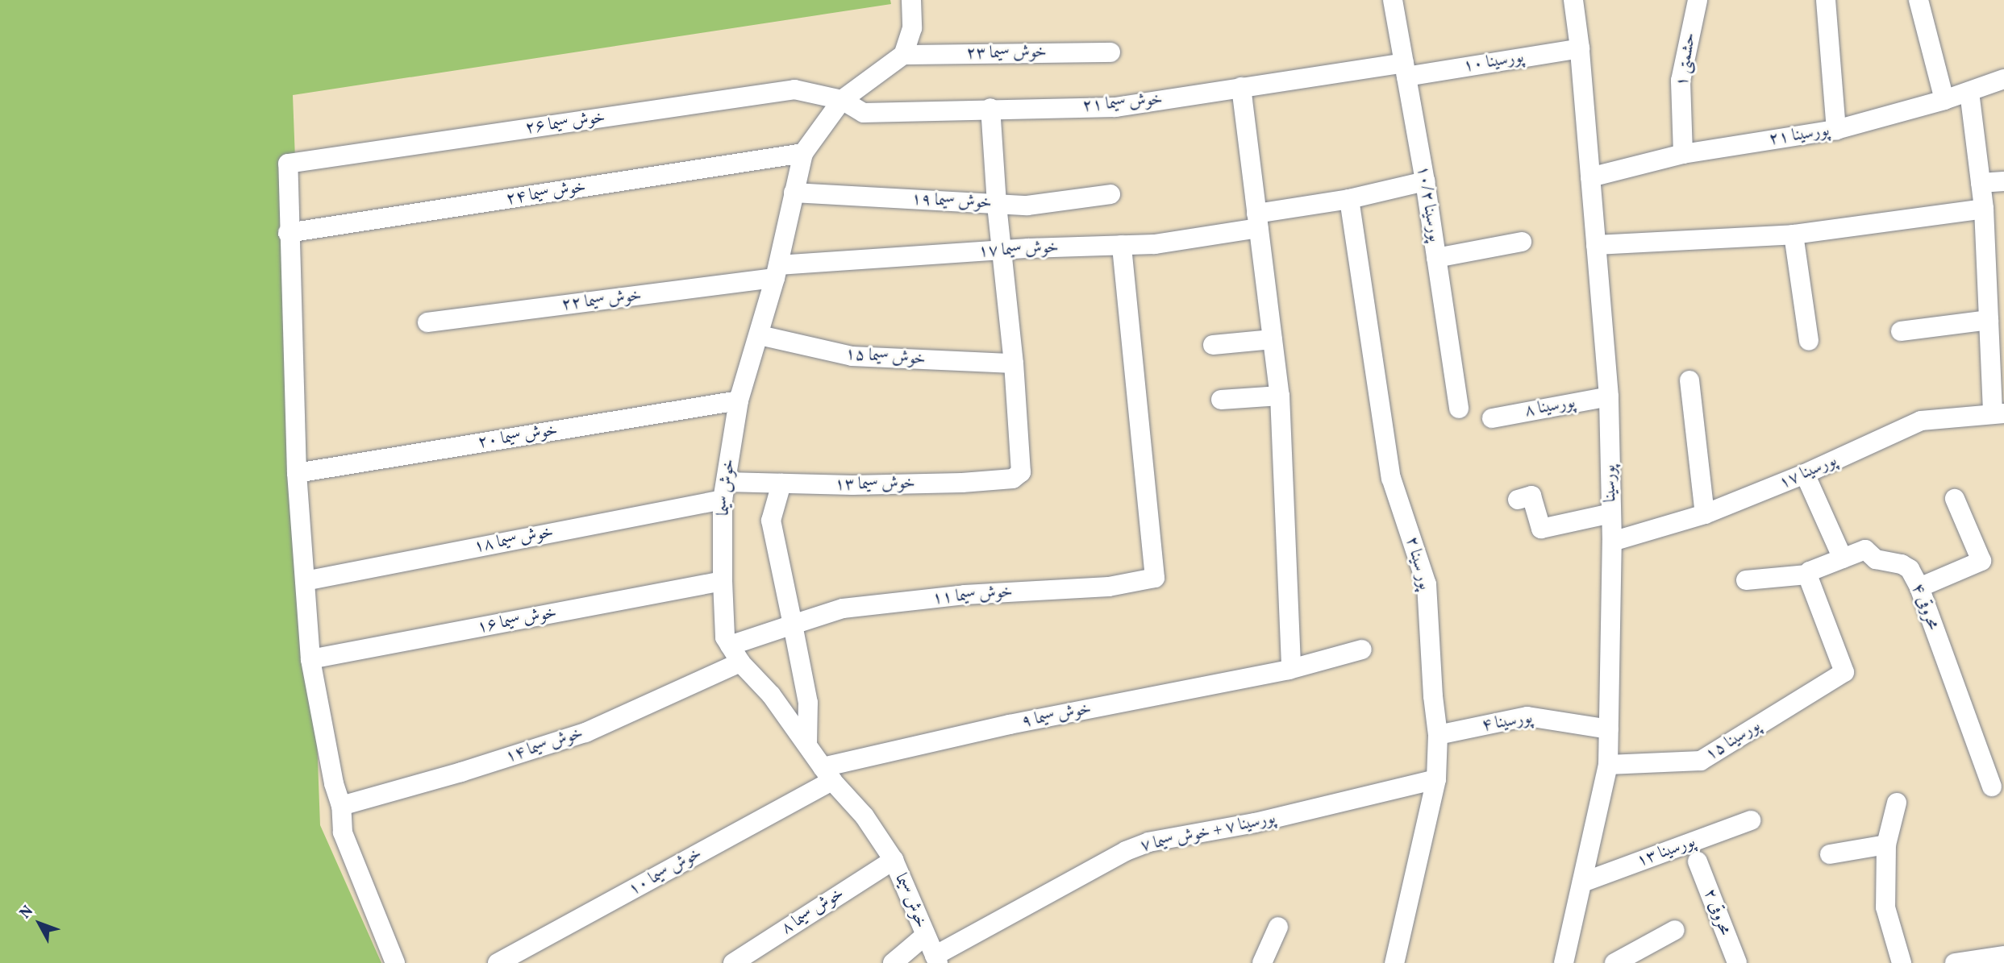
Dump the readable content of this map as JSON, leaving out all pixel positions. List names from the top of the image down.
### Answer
{
  "streets": {
    "street": [
      "خوش سیما ۲۳",
      "حشمتی ۱",
      "پورسینا ۱۰",
      "خوش سیما ۲۱",
      "خوش سیما ۲۶",
      "پورسینا ۲۱",
      "خوش سیما ۲۴",
      "خوش سیما ۱۹",
      "پورسینا ۱۰/۲",
      "خوش سیما ۱۷",
      "خوش سیما ۲۲",
      "خوش سیما ۱۵",
      "پورسینا ۸",
      "خوش سیما ۲۰",
      "پورسینا ۱۷",
      "پورسینا",
      "خوش سیما ۱۳",
      "خوش سیما",
      "خوش سیما ۱۸",
      "پور سینا ۲",
      "خوش سیما ۱۱",
      "محروقی ۴",
      "خوش سیما ۱۶",
      "خوش سیما ۹",
      "پورسینا ۴",
      "پورسینا ۱۵",
      "خوش سیما ۱۴",
      "پورسینا ۷ + خوش سیما ۷",
      "پورسینا ۱۳",
      "خوش سیما ۱۰",
      "خوش سیما ۸",
      "محروقی ۲"
    ]
  },
  "crossings": [
    ["خوش سیما ۲۳", "خوش سیما"],
    ["حشمتی ۱", "پورسینا ۲۱"],
    ["پورسینا ۱۰", "خوش سیما ۲۱"],
    ["پورسینا ۱۰", "پورسینا ۱۰/۲"],
    ["پورسینا ۱۰", "پورسینا"],
    ["خوش سیما ۲۱", "خوش سیما ۲۶"],
    ["خوش سیما ۲۱", "پورسینا ۱۰/۲"],
    ["خوش سیما ۲۱", "خوش سیما"],
    ["خوش سیما ۲۶", "خوش سیما ۲۴"],
    ["خوش سیما ۲۶", "خوش سیما"],
    ["پورسینا ۲۱", "پورسینا"],
    ["خوش سیما ۲۴", "خوش سیما"],
    ["خوش سیما ۱۹", "خوش سیما"],
    ["پورسینا ۱۰/۲", "خوش سیما ۱۷"],
    ["خوش سیما ۱۷", "خوش سیما ۲۲"],
    ["خوش سیما ۱۷", "خوش سیما"],
    ["خوش سیما ۱۷", "پور سینا ۲"],
    ["خوش سیما ۱۷", "خوش سیما ۱۱"],
    ["خوش سیما ۲۲", "خوش سیما"],
    ["خوش سیما ۱۵", "خوش سیما ۱۳"],
    ["خوش سیما ۱۵", "خوش سیما"],
    ["پورسینا ۸", "پورسینا"],
    ["خوش سیما ۲۰", "خوش سیما"],
    ["پورسینا ۱۷", "پورسینا"],
    ["پورسینا", "پورسینا ۴"],
    ["پورسینا", "پورسینا ۱۵"],
    ["پورسینا", "پورسینا ۱۳"],
    ["خوش سیما ۱۳", "خوش سیما"],
    ["خوش سیما ۱۳", "خوش سیما ۱۸"],
    ["خوش سیما", "خوش سیما ۱۸"],
    ["خوش سیما", "خوش سیما ۱۱"],
    ["خوش سیما", "خوش سیما ۱۶"],
    ["خوش سیما", "خوش سیما ۹"],
    ["خوش سیما", "خوش سیما ۱۴"],
    ["خوش سیما", "پورسینا ۷ + خوش سیما ۷"],
    ["خوش سیما", "خوش سیما ۱۰"],
    ["خوش سیما", "خوش سیما ۸"],
    ["پور سینا ۲", "پورسینا ۴"],
    ["پور سینا ۲", "پورسینا ۷ + خوش سیما ۷"],
    ["محروقی ۴", "پورسینا ۱۵"],
    ["خوش سیما ۹", "خوش سیما ۱۰"]
  ],
  "north": "top left"
}
